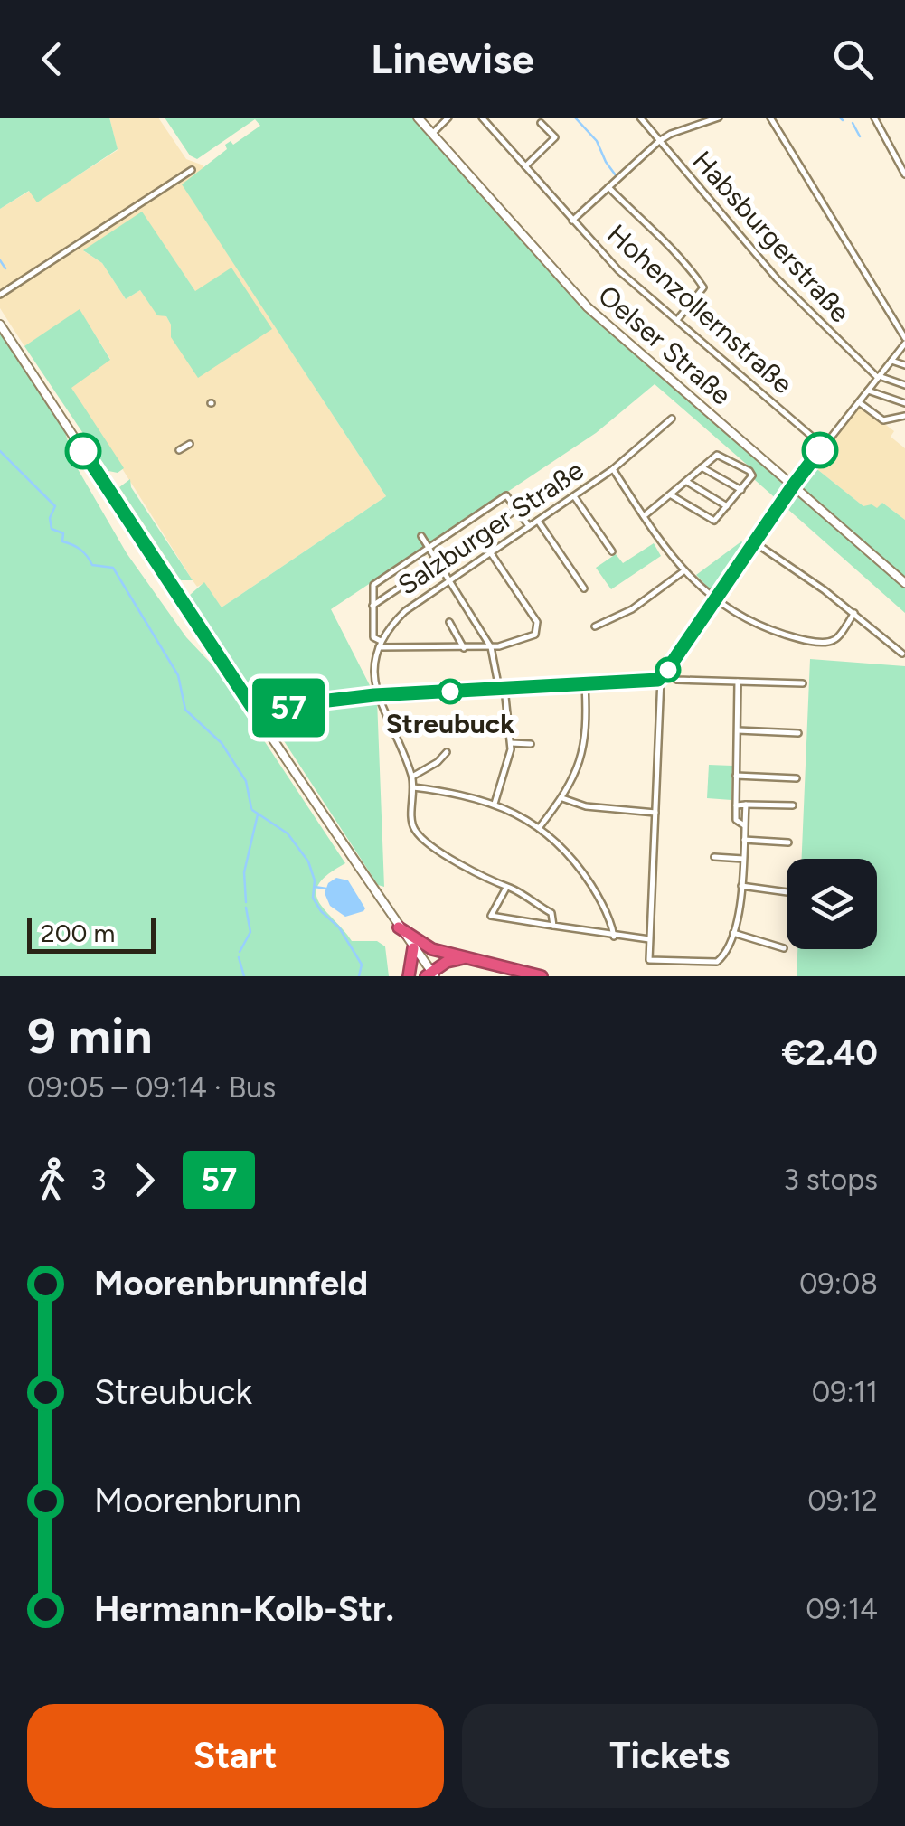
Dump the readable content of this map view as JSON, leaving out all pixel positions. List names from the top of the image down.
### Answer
{
  "streets": {
    "main road": ["Oelser Straße"],
    "street": ["Habsburgerstraße", "Hohenzollernstraße", "Salzburger Straße"]
  },
  "places": ["Streubuck"],
  "lines": ["bus line 57"],
  "scale_bar": "200 m",
  "page": {
    "header": "Linewise",
    "on_map": "57",
    "scale": "200 m",
    "heading": ["9 min", "09:05 – 09:14 · Bus", "€2.40"],
    "legs": ["3", "57", "3 stops"],
    "list": [
      {
        "name": "Moorenbrunnfeld",
        "value": "09:08"
      },
      {
        "name": "Streubuck",
        "value": "09:11"
      },
      {
        "name": "Moorenbrunn",
        "value": "09:12"
      },
      {
        "name": "Hermann-Kolb-Str.",
        "value": "09:14"
      }
    ],
    "buttons": ["Start", "Tickets"]
  }
}
